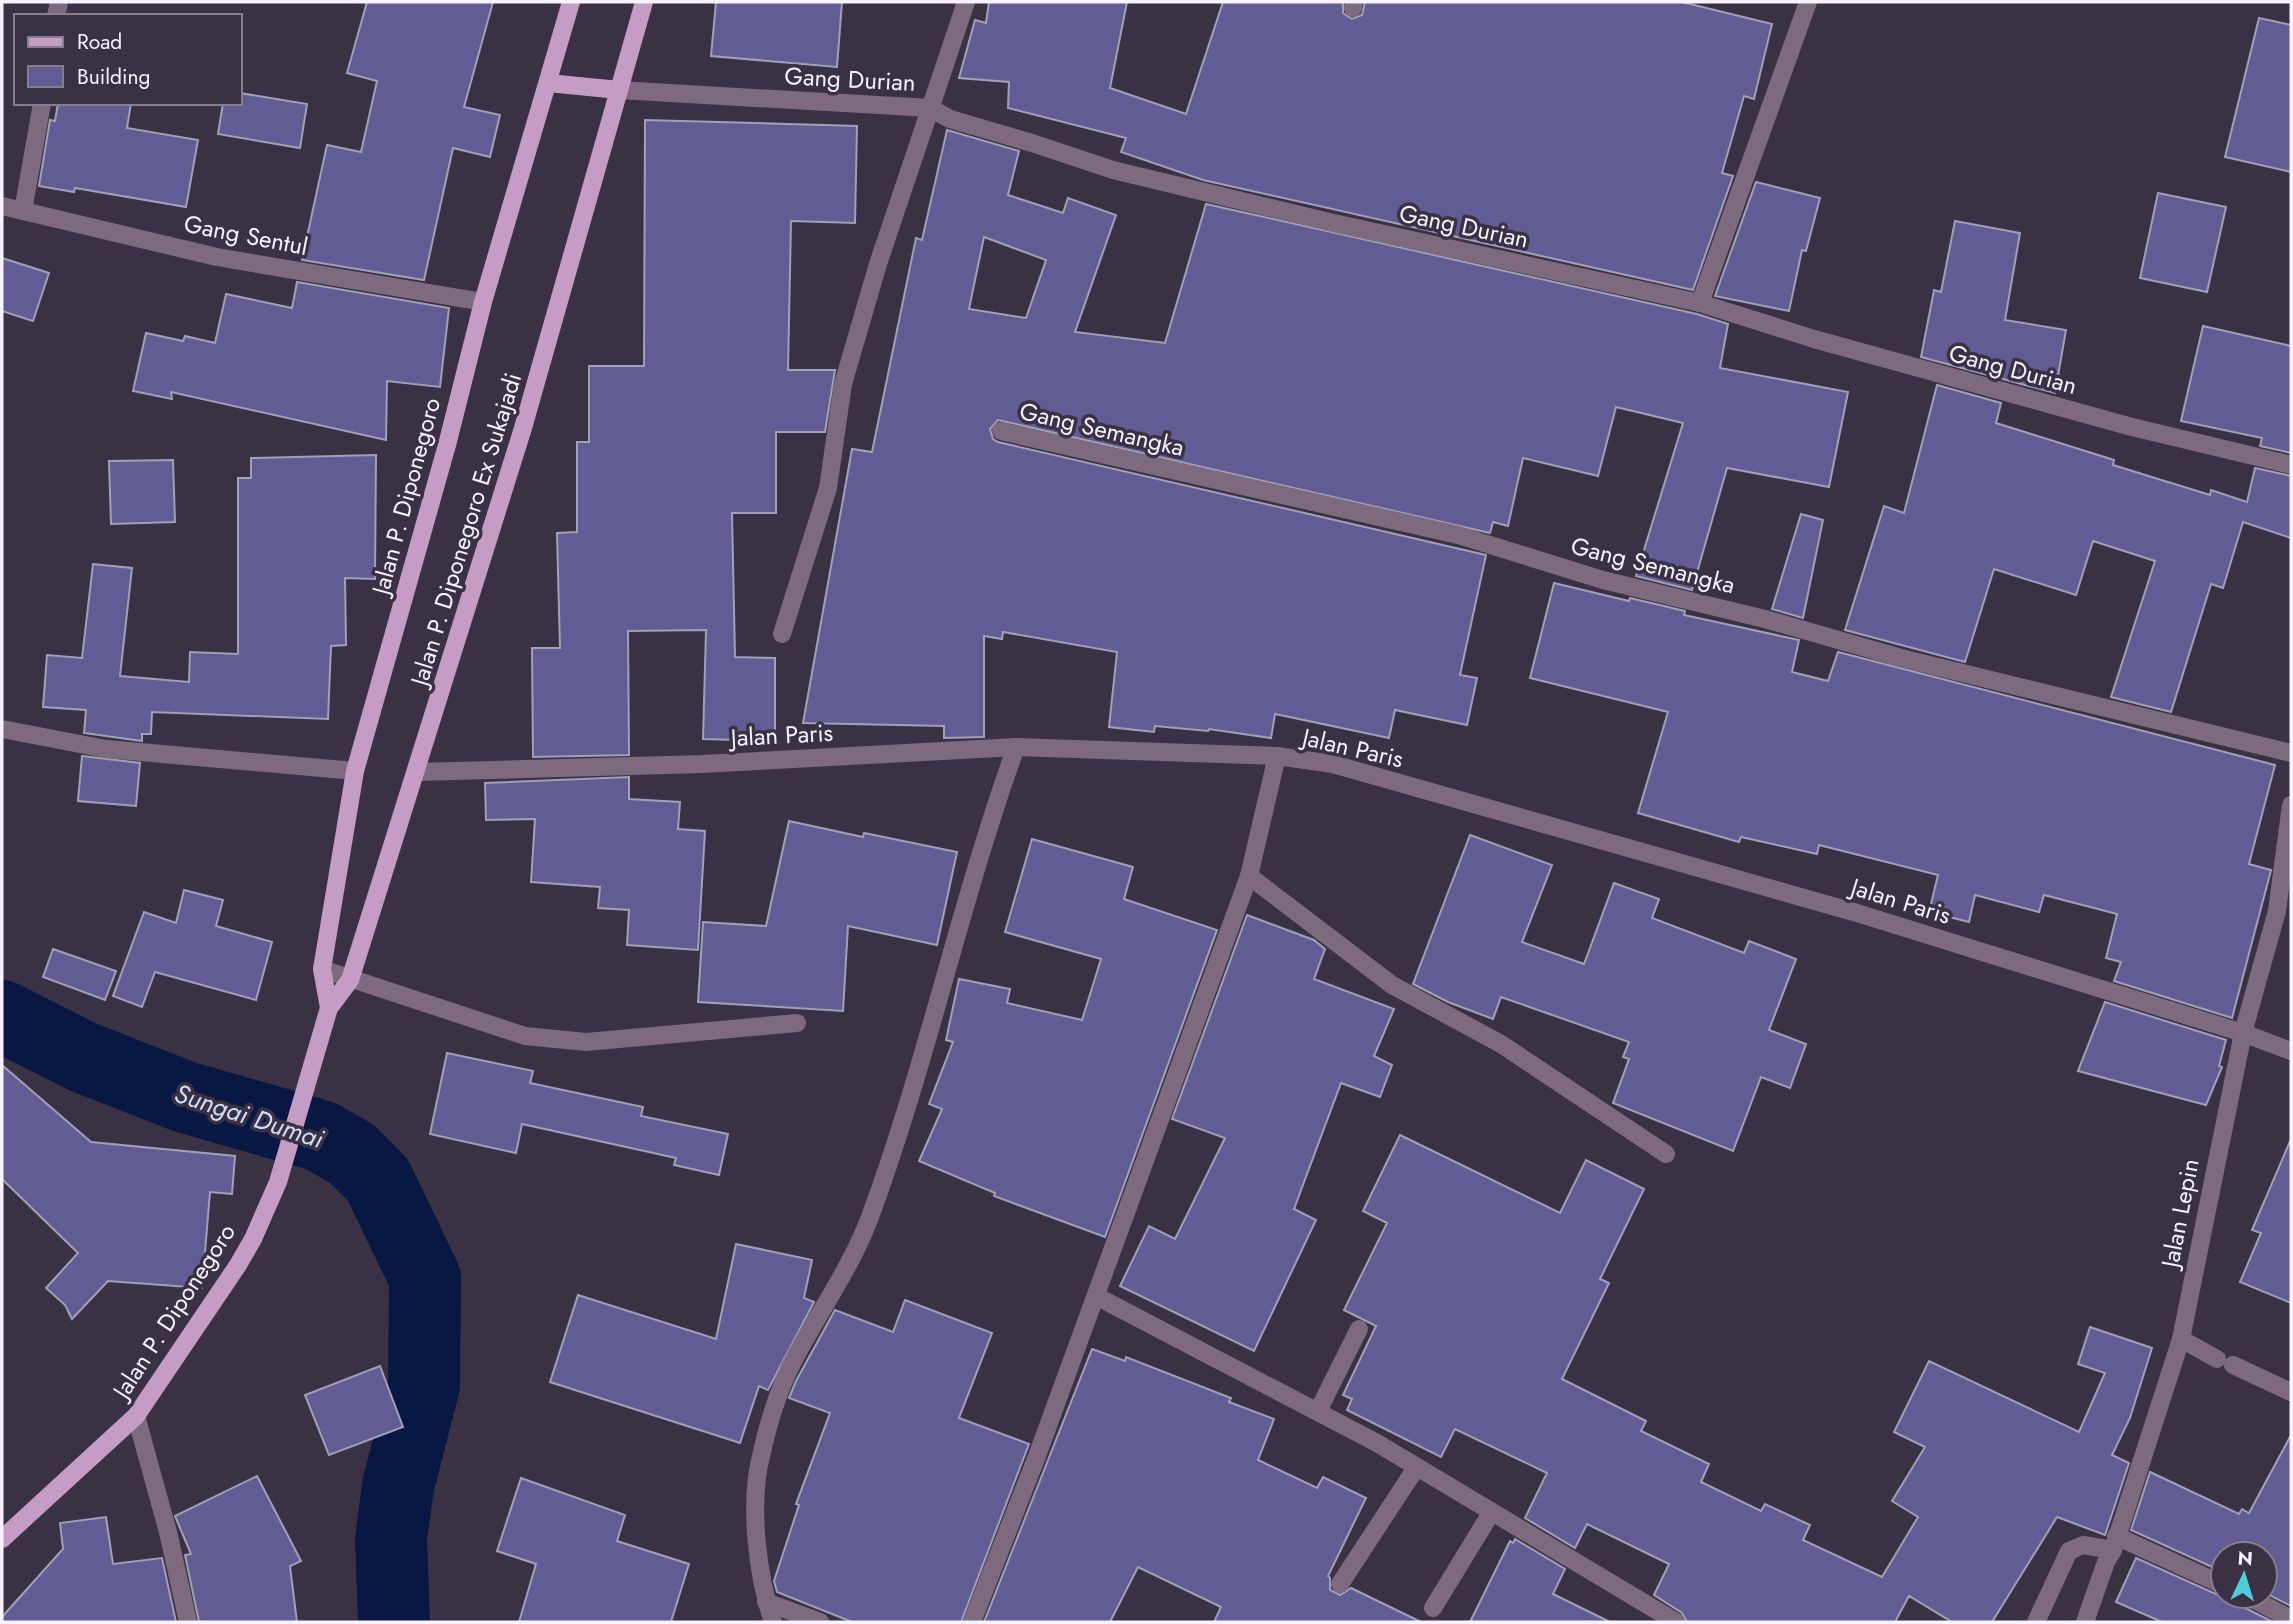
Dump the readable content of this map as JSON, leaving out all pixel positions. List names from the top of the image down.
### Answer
{
  "streets": {
    "main road": ["Jalan P. Diponegoro", "Jalan P. Diponegoro Ex Sukajadi"],
    "street": [
      "Gang Durian",
      "Gang Sentul",
      "Gang Semangka",
      "Jalan Paris",
      "Jalan Lepin"
    ]
  },
  "crossings": [
    ["Gang Durian", "Jalan P. Diponegoro Ex Sukajadi"],
    ["Gang Sentul", "Jalan P. Diponegoro"],
    ["Jalan P. Diponegoro", "Jalan P. Diponegoro Ex Sukajadi"],
    ["Jalan P. Diponegoro Ex Sukajadi", "Jalan Paris"],
    ["Jalan Paris", "Jalan Lepin"]
  ],
  "water": ["Sungai Dumai"],
  "legend": ["Road", "Building"],
  "north": "top"
}
